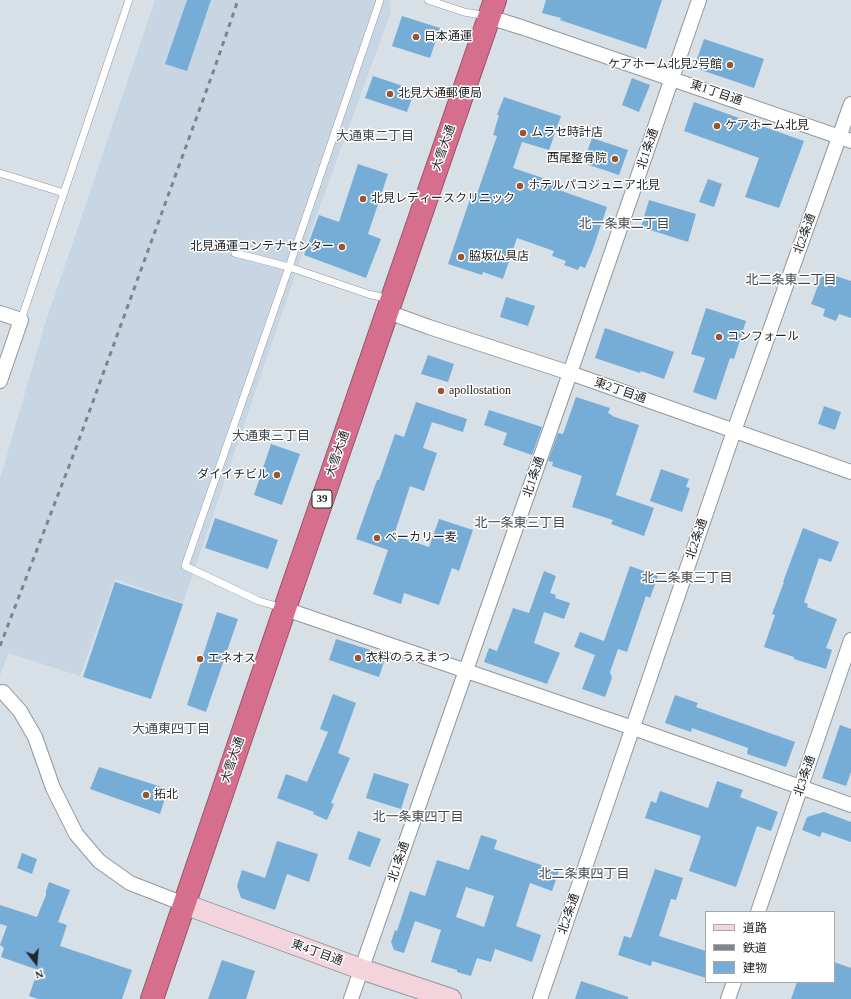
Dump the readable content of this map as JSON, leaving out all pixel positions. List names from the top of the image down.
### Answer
{
  "streets": {
    "highway": ["大雪大通", "39"],
    "street": [
      "東1丁目通",
      "北1条通",
      "北2条通",
      "東2丁目通",
      "北3条通",
      "東4丁目通"
    ]
  },
  "crossings": [
    ["東1丁目通", "大雪大通"],
    ["東1丁目通", "北1条通"],
    ["東1丁目通", "北2条通"],
    ["大雪大通", "東2丁目通"],
    ["大雪大通", "東4丁目通"],
    ["北1条通", "東2丁目通"],
    ["北1条通", "東4丁目通"],
    ["北2条通", "東2丁目通"]
  ],
  "districts": [
    "大通東二丁目",
    "北一条東二丁目",
    "北二条東二丁目",
    "大通東三丁目",
    "北一条東三丁目",
    "北二条東三丁目",
    "大通東四丁目",
    "北一条東四丁目",
    "北二条東四丁目"
  ],
  "places": [
    "日本通運",
    "ケアホーム北見2号館",
    "北見大通郵便局",
    "ケアホーム北見",
    "ムラセ時計店",
    "西尾整骨院",
    "ホテルパコジュニア北見",
    "北見レディースクリニック",
    "北見通運コンテナセンター",
    "脇坂仏具店",
    "コンフォール",
    "apollostation",
    "ダイイチビル",
    "ベーカリー麦",
    "衣料のうえまつ",
    "エネオス",
    "拓北"
  ],
  "legend": ["道路", "鉄道", "建物"],
  "north": "bottom"
}
